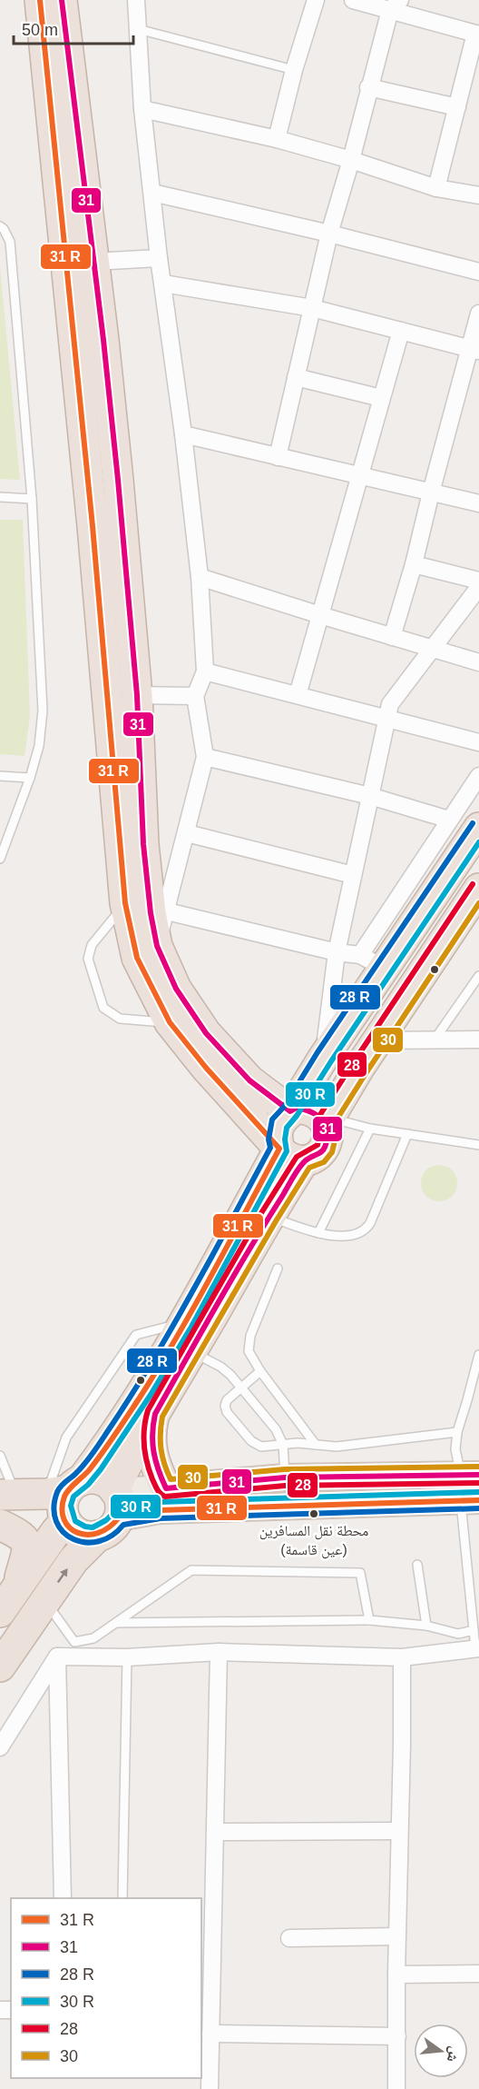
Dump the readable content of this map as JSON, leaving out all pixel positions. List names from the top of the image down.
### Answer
{
  "places": ["محطة نقل المسافرين (عين قاسمة)"],
  "lines": ["transit line 31", "transit line 28", "transit line 30"],
  "legend": [
    "31 R",
    "31",
    "28 R",
    "30 R",
    "28",
    "30"
  ],
  "scale_bar": "50 m",
  "north": "right"
}
